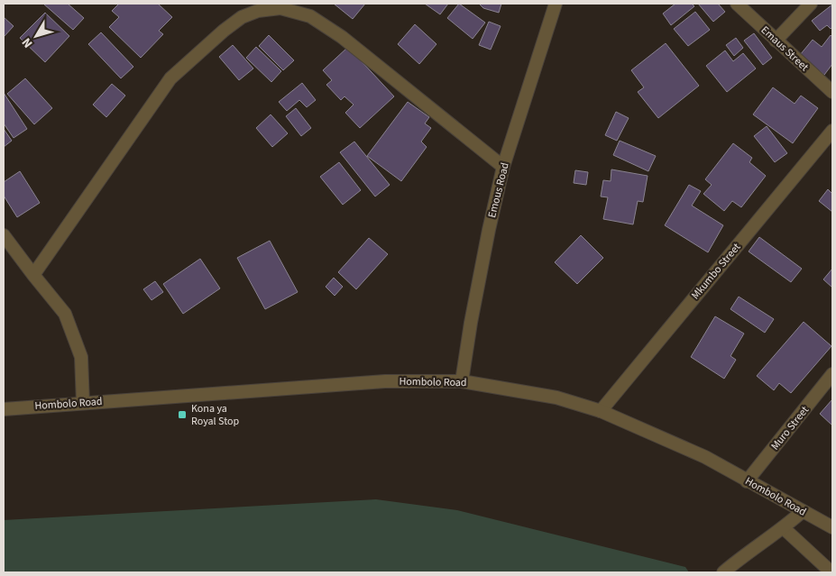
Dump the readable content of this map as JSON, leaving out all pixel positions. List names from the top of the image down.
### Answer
{
  "streets": {
    "street": [
      "Emaus Street",
      "Emous Road",
      "Mkumbo Street",
      "Hombolo Road",
      "Muro Street"
    ]
  },
  "crossings": [
    ["Emous Road", "Hombolo Road"],
    ["Mkumbo Street", "Hombolo Road"],
    ["Hombolo Road", "Muro Street"]
  ],
  "places": {
    "transit": ["Kona ya Royal Stop"]
  },
  "north": "bottom left"
}
